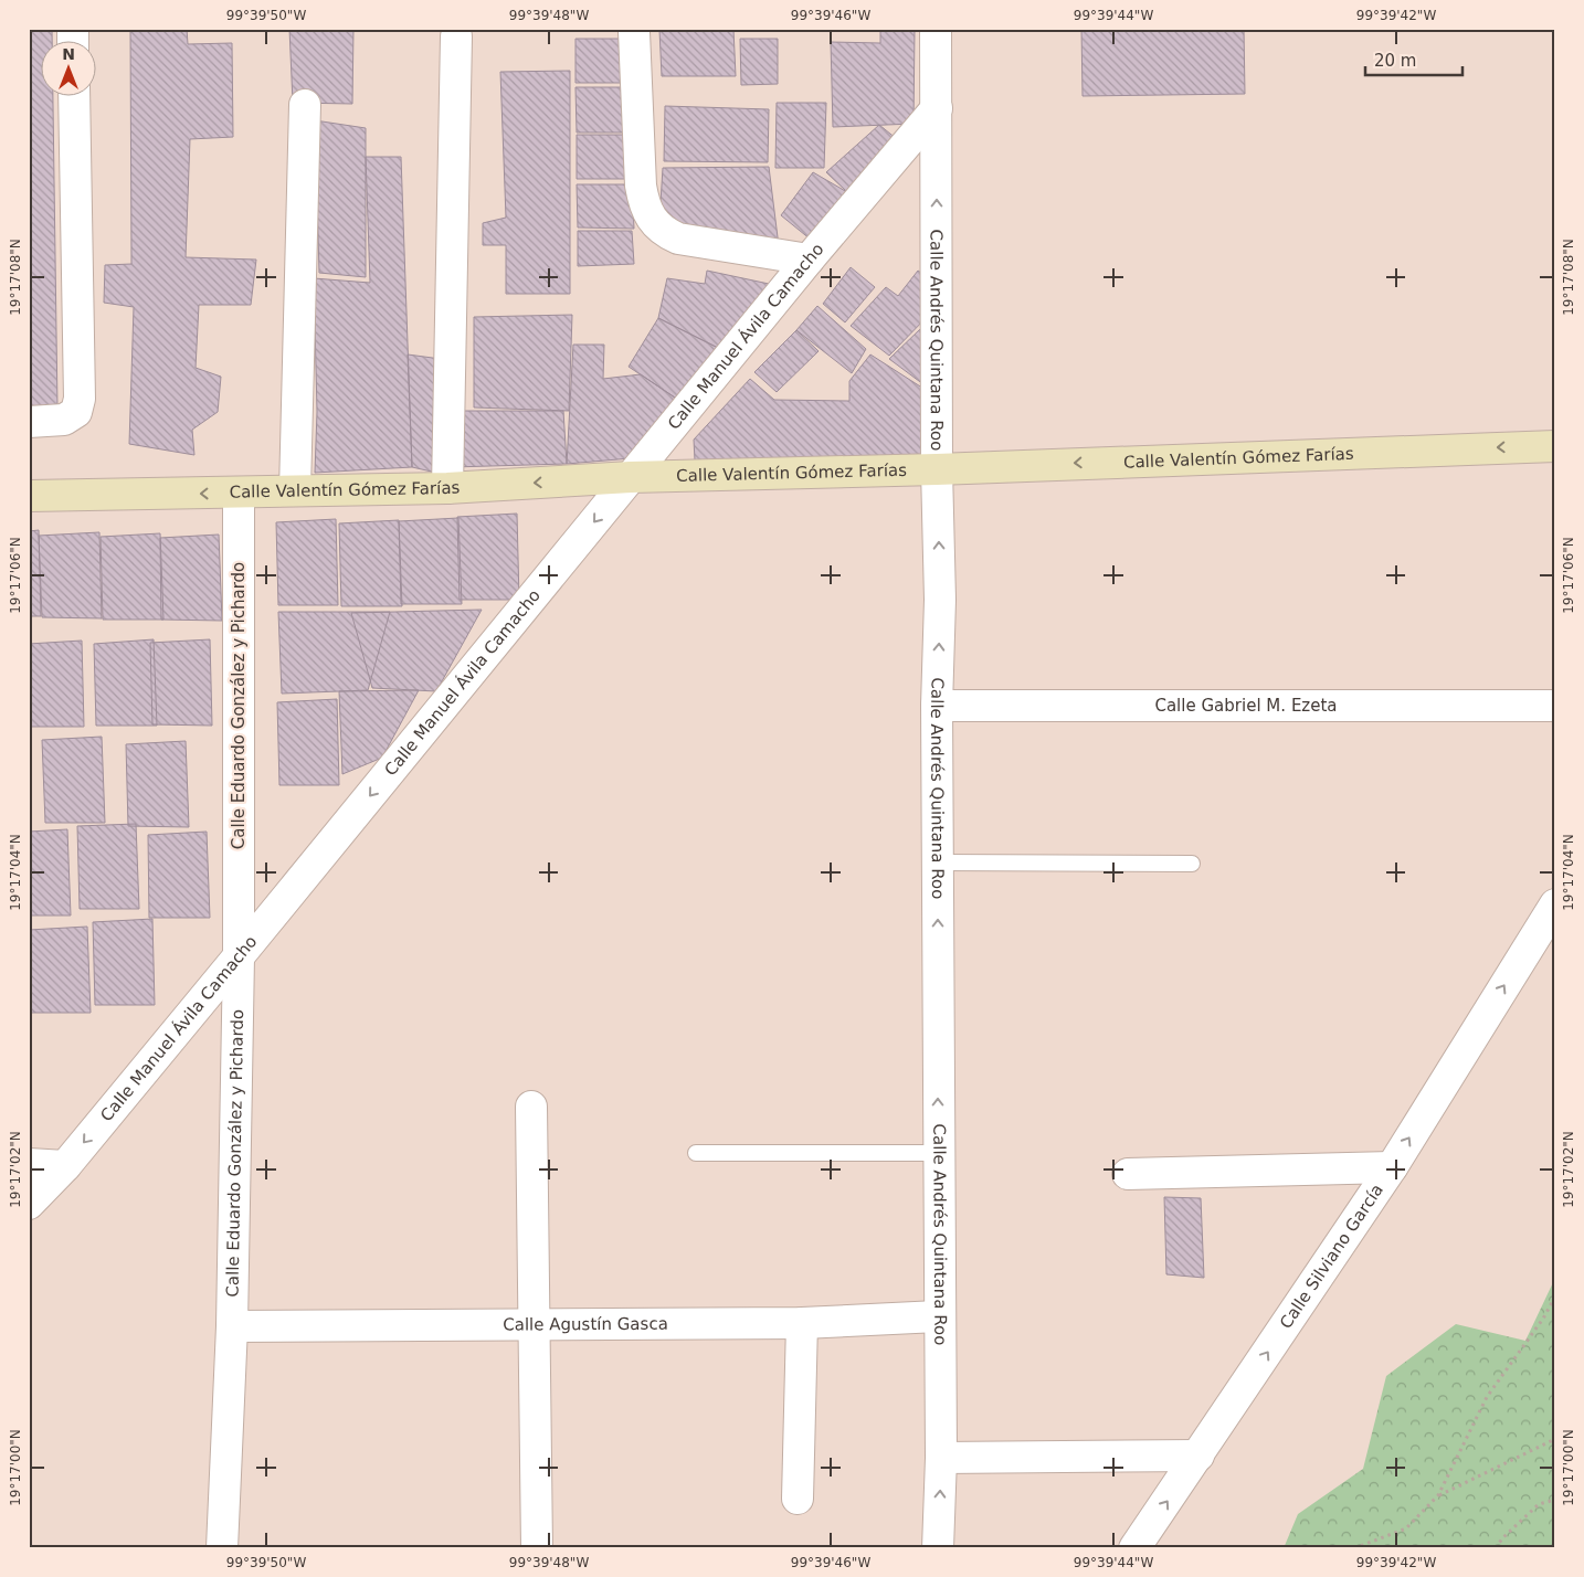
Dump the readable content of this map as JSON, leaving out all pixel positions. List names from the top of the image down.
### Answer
{
  "streets": {
    "main road": ["Calle Valentín Gómez Farías"],
    "street": [
      "Calle Manuel Ávila Camacho",
      "Calle Andrés Quintana Roo",
      "Calle Eduardo González y Pichardo",
      "Calle Gabriel M. Ezeta",
      "Calle Silviano García",
      "Calle Agustín Gasca"
    ]
  },
  "crossings": [
    ["Calle Manuel Ávila Camacho", "Calle Andrés Quintana Roo"],
    ["Calle Manuel Ávila Camacho", "Calle Valentín Gómez Farías"],
    ["Calle Manuel Ávila Camacho", "Calle Eduardo González y Pichardo"],
    ["Calle Andrés Quintana Roo", "Calle Valentín Gómez Farías"],
    ["Calle Andrés Quintana Roo", "Calle Gabriel M. Ezeta"],
    ["Calle Andrés Quintana Roo", "Calle Agustín Gasca"],
    ["Calle Valentín Gómez Farías", "Calle Eduardo González y Pichardo"],
    ["Calle Eduardo González y Pichardo", "Calle Agustín Gasca"]
  ],
  "one_way": [
    "Calle Manuel Ávila Camacho",
    "Calle Andrés Quintana Roo",
    "Calle Valentín Gómez Farías",
    "Calle Silviano García"
  ],
  "scale_bar": "20 m",
  "north": "top",
  "coordinates": [
    "99°39'50\"W",
    "99°39'48\"W",
    "99°39'46\"W",
    "99°39'44\"W",
    "99°39'42\"W",
    "19°17'08\"N",
    "19°17'06\"N",
    "19°17'04\"N",
    "19°17'02\"N",
    "19°17'00\"N"
  ]
}
